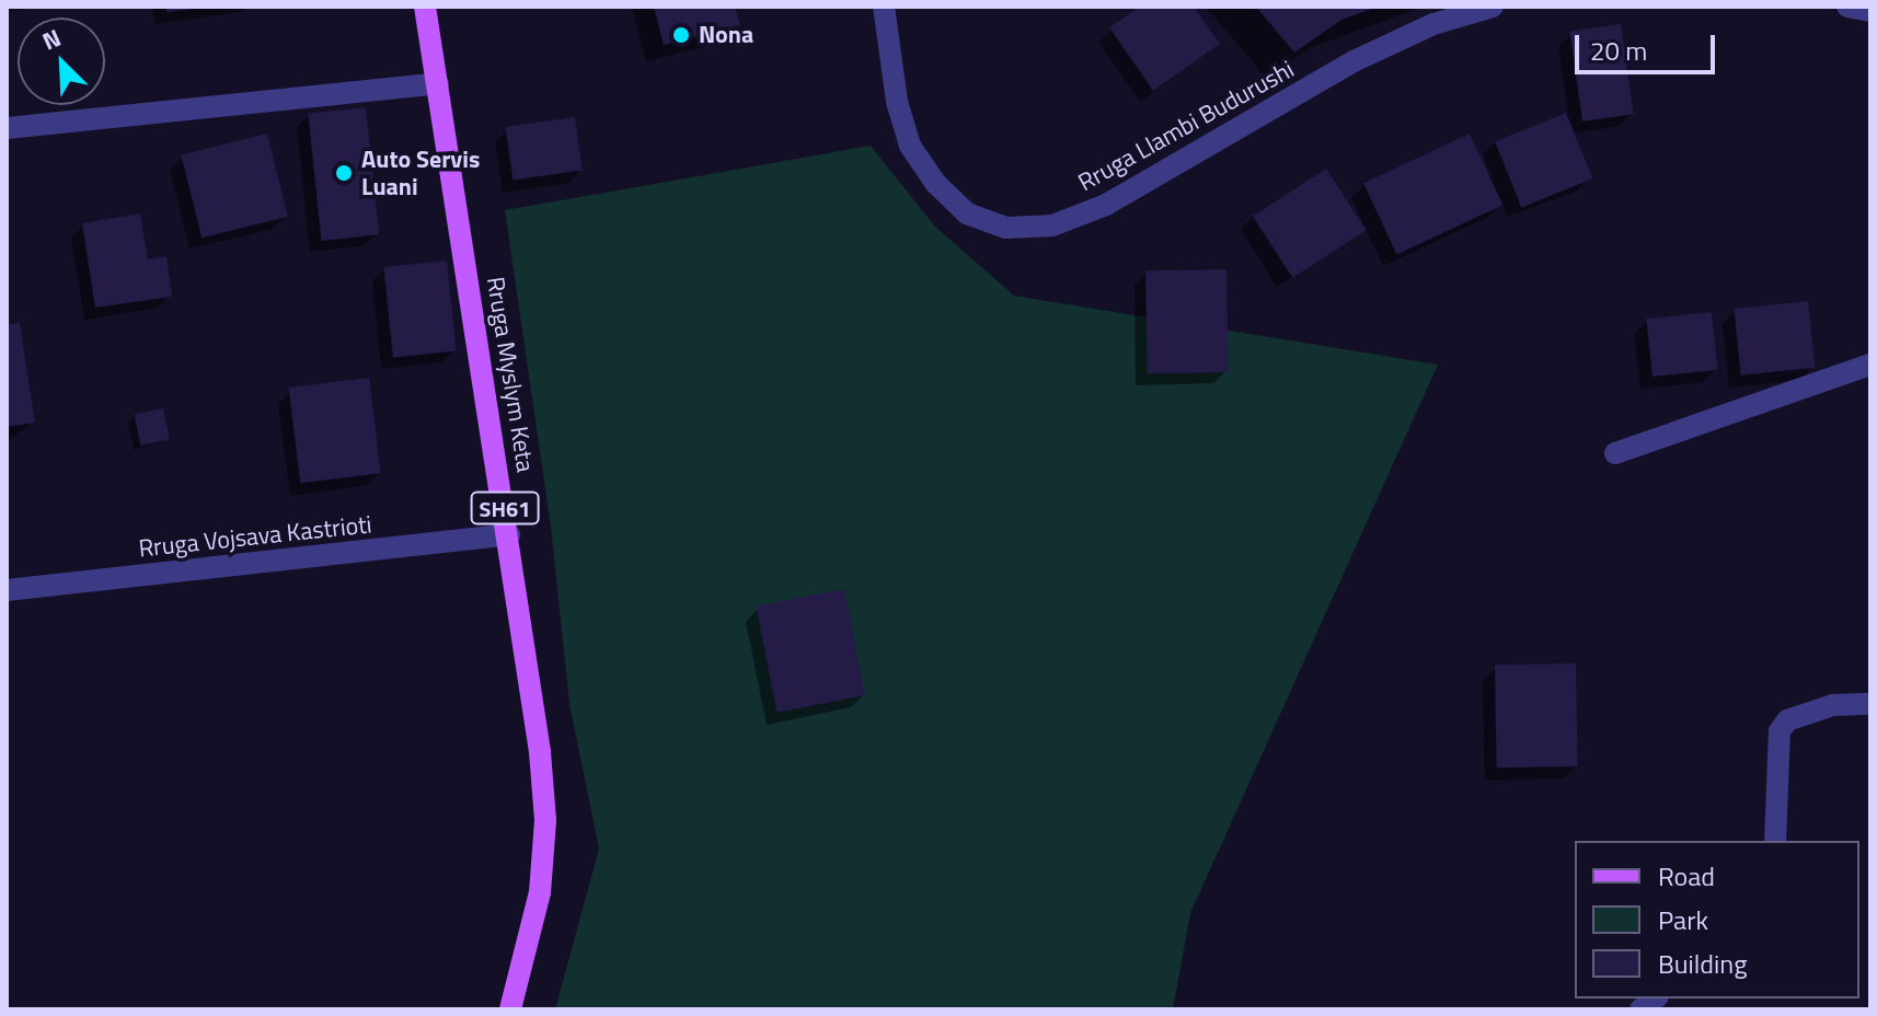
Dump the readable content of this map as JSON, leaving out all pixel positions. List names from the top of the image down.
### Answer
{
  "streets": {
    "main road": ["Rruga Myslym Keta", "SH61"],
    "street": ["Rruga Llambi Budurushi", "Rruga Vojsava Kastrioti"]
  },
  "crossings": [
    ["Rruga Myslym Keta", "Rruga Vojsava Kastrioti"]
  ],
  "places": ["Nona", "Auto Servis Luani"],
  "legend": ["Road", "Park", "Building"],
  "scale_bar": "20 m",
  "north": "top left"
}
